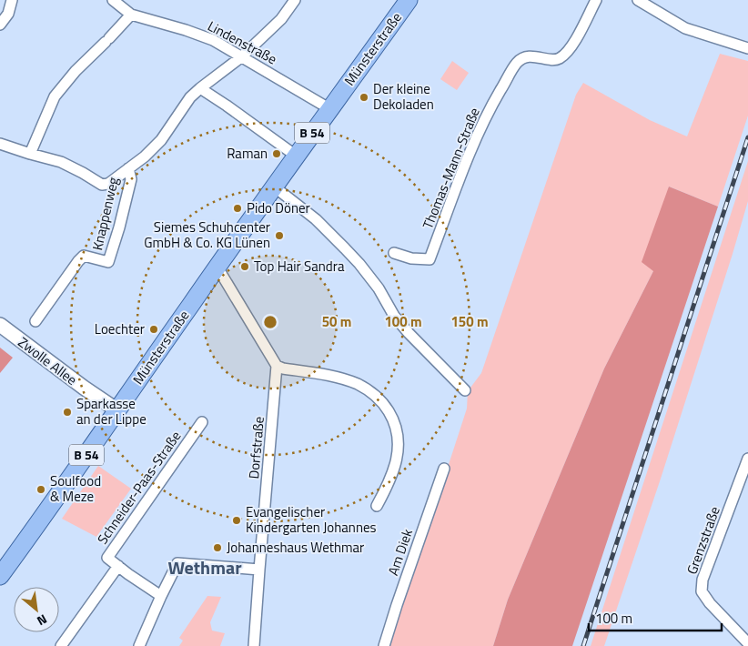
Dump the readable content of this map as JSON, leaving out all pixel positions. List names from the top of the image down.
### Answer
{
  "streets": {
    "main road": ["Münsterstraße", "B 54"],
    "street": [
      "Lindenstraße",
      "Thomas-Mann-Straße",
      "Knappenweg",
      "Zwolle Allee",
      "Dorfstraße",
      "Schneider-Paas-Straße",
      "Grenzstraße",
      "Am Diek"
    ]
  },
  "crossings": [
    ["Lindenstraße", "Münsterstraße"],
    ["Lindenstraße", "Knappenweg"],
    ["Münsterstraße", "Zwolle Allee"]
  ],
  "districts": ["Wethmar"],
  "places": [
    "Der kleine Dekoladen",
    "Raman",
    "Pido Döner",
    "Siemes Schuhcenter GmbH & Co. KG Lünen",
    "Top Hair Sandra",
    "Loechter",
    "Sparkasse an der Lippe",
    "Soulfood & Meze",
    "Evangelischer Kindergarten Johannes",
    "Johanneshaus Wethmar"
  ],
  "scale_bar": "100 m",
  "north": "bottom right",
  "rings": ["50 m", "100 m", "150 m"]
}
